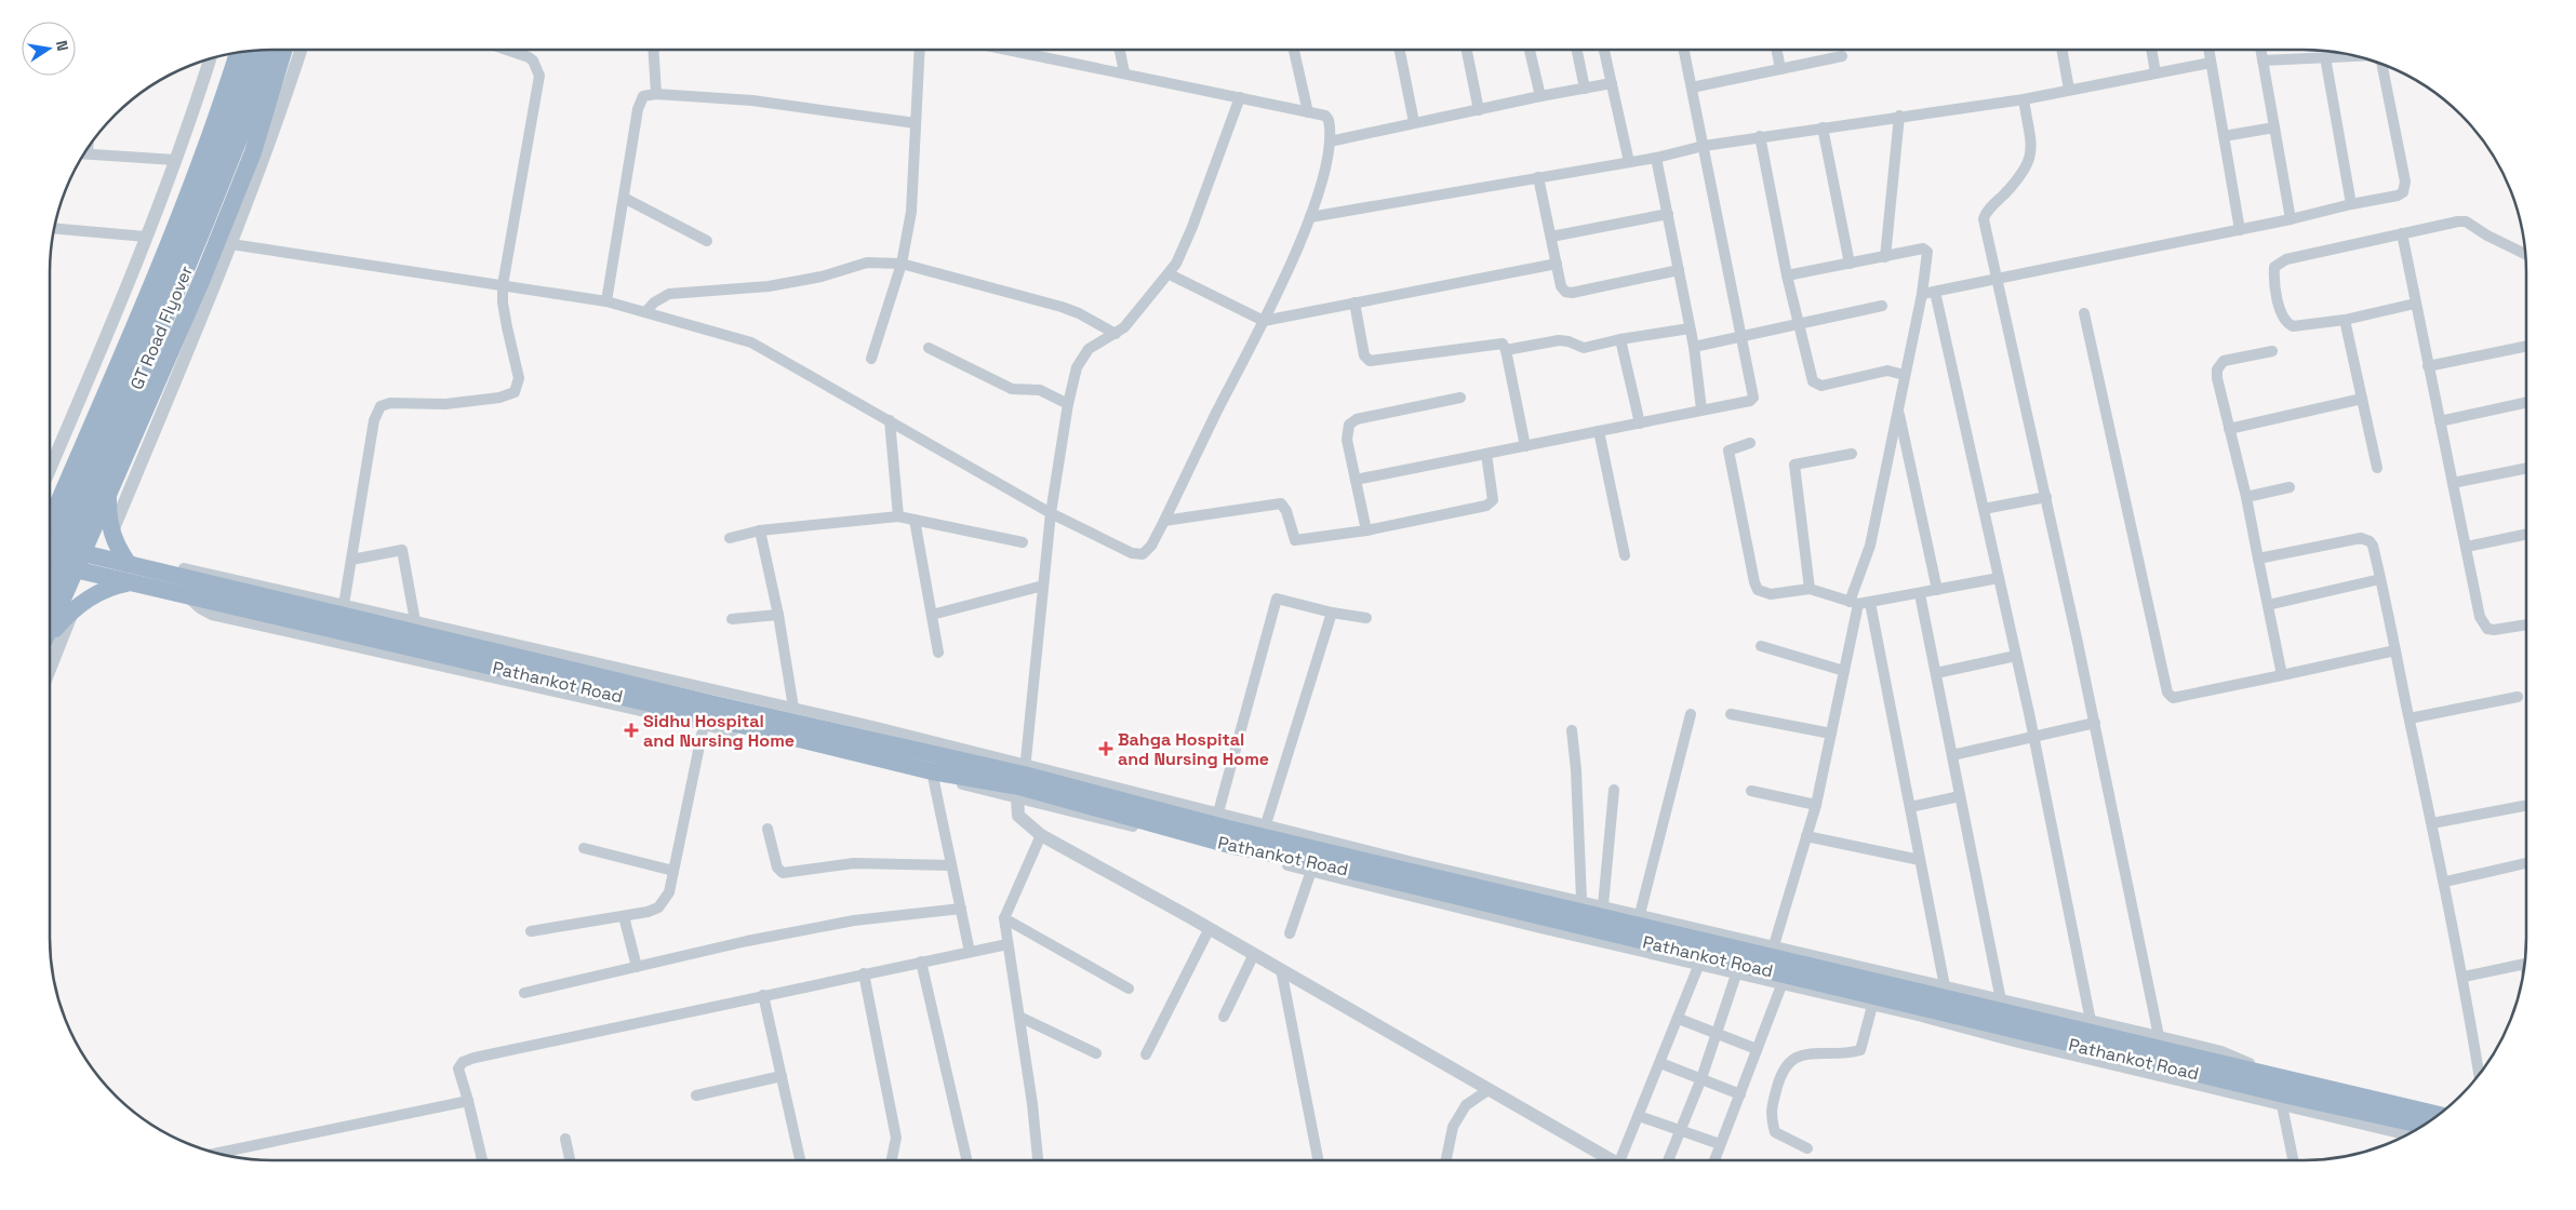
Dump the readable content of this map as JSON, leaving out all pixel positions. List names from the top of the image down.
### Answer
{
  "streets": {
    "highway": ["GT Road Flyover", "Pathankot Road"]
  },
  "places": {
    "health": ["Sidhu Hospital and Nursing Home", "Bahga Hospital and Nursing Home"]
  },
  "north": "right"
}
